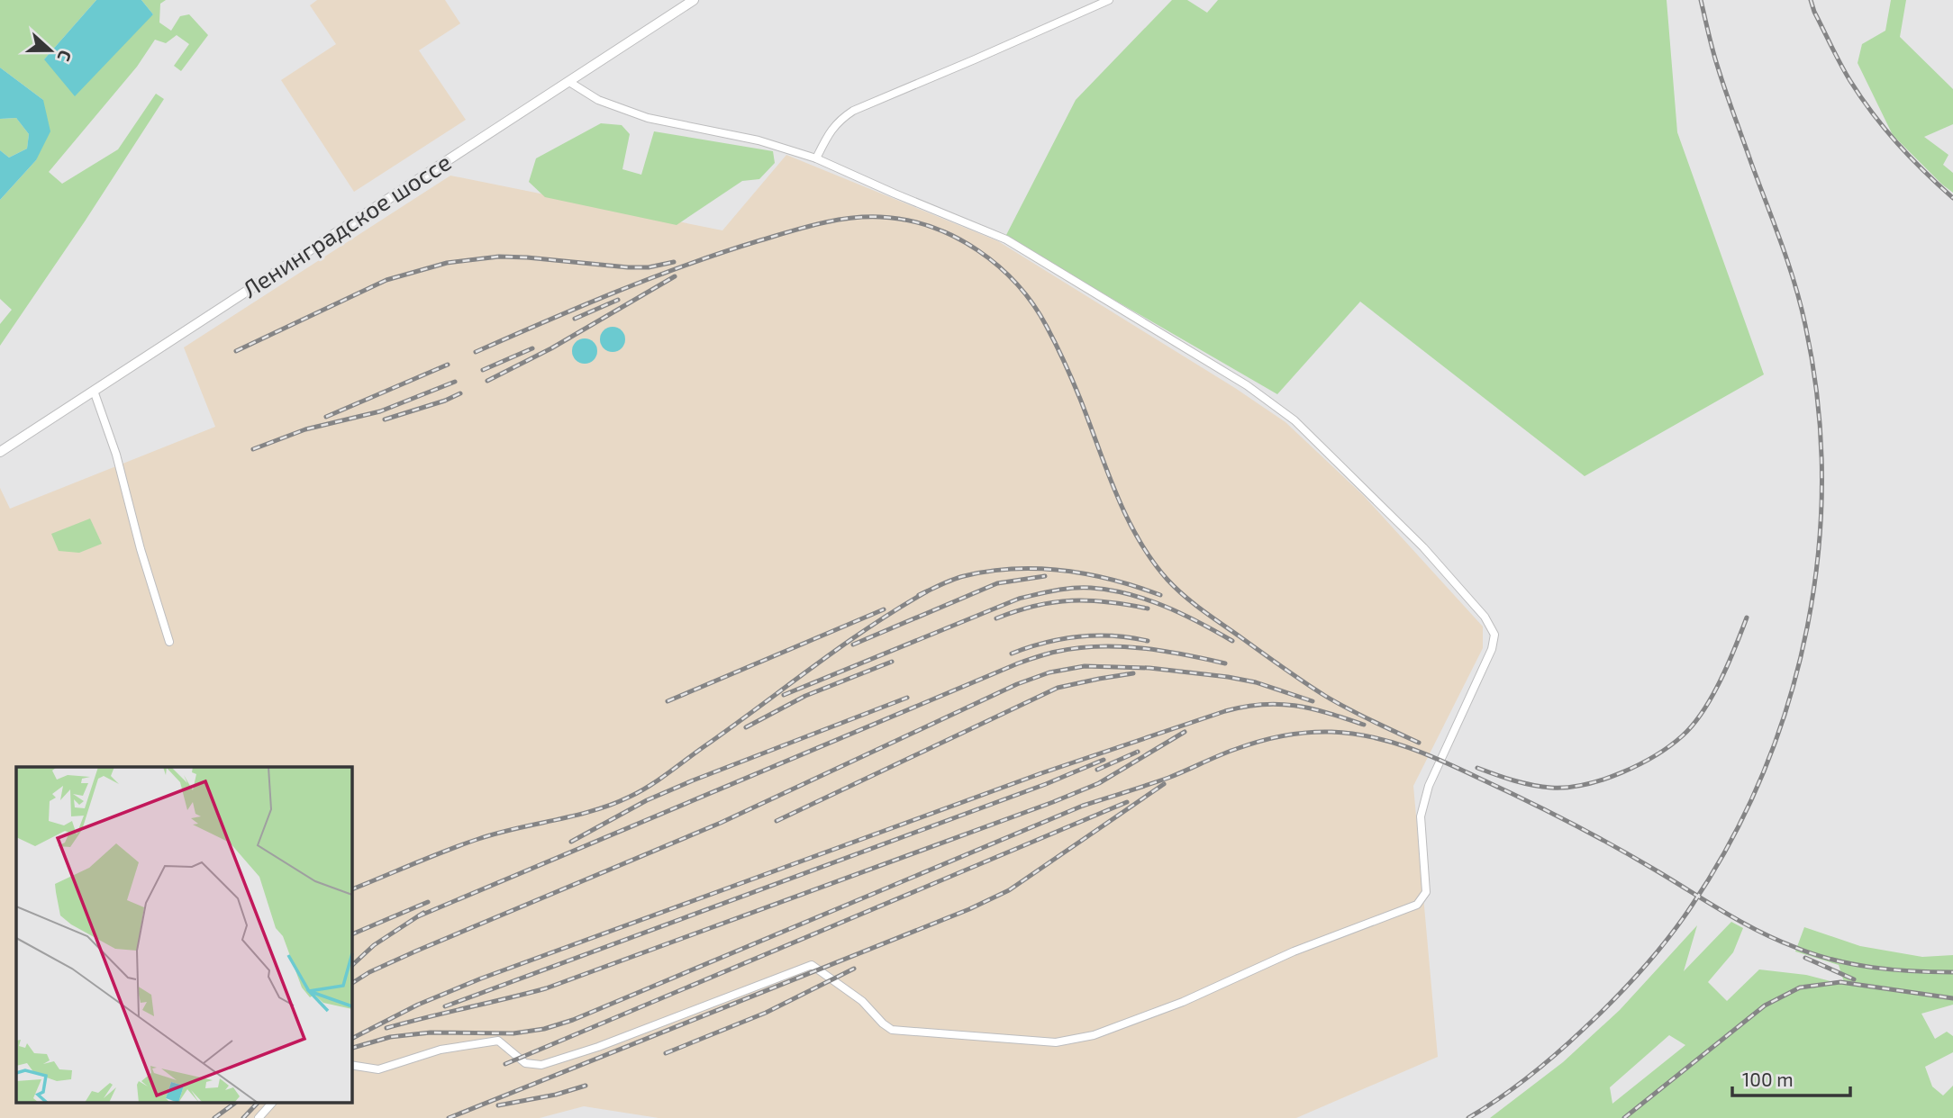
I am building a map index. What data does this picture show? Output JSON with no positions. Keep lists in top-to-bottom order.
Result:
{
  "streets": {
    "main road": ["Ленинградское шоссе"]
  },
  "scale_bar": "100 m",
  "north": "right"
}
